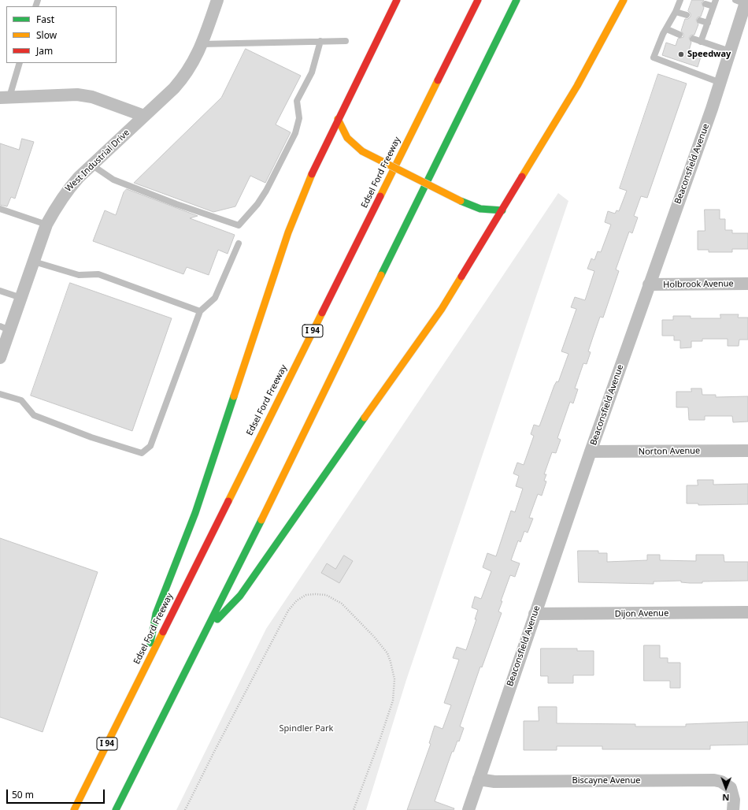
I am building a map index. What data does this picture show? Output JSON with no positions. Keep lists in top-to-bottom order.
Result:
{
  "streets": {
    "highway": ["Edsel Ford Freeway", "I 94"],
    "street": [
      "West Industrial Drive",
      "Beaconsfield Avenue",
      "Holbrook Avenue",
      "Norton Avenue",
      "Dijon Avenue",
      "Biscayne Avenue"
    ]
  },
  "crossings": [
    ["Beaconsfield Avenue", "Holbrook Avenue"],
    ["Beaconsfield Avenue", "Norton Avenue"],
    ["Beaconsfield Avenue", "Dijon Avenue"],
    ["Beaconsfield Avenue", "Biscayne Avenue"]
  ],
  "parks": ["Spindler Park"],
  "places": ["Speedway"],
  "legend": ["Fast", "Slow", "Jam"],
  "scale_bar": "50 m",
  "north": "bottom"
}
